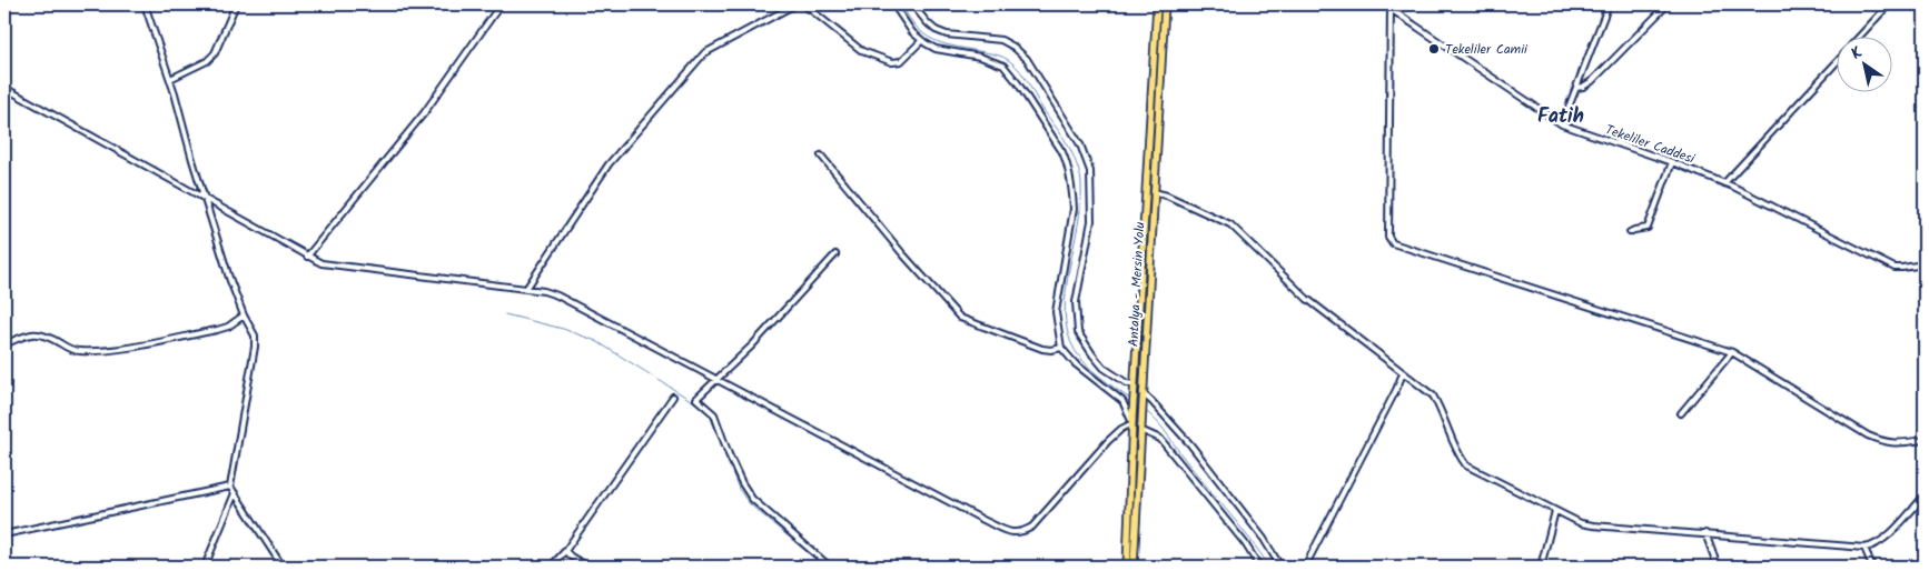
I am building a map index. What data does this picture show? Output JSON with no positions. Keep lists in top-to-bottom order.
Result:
{
  "streets": {
    "highway": ["Antalya - Mersin Yolu"],
    "street": ["Tekeliler Caddesi"]
  },
  "districts": ["Fatih"],
  "places": ["Tekeliler Camii"],
  "north": "top left"
}
